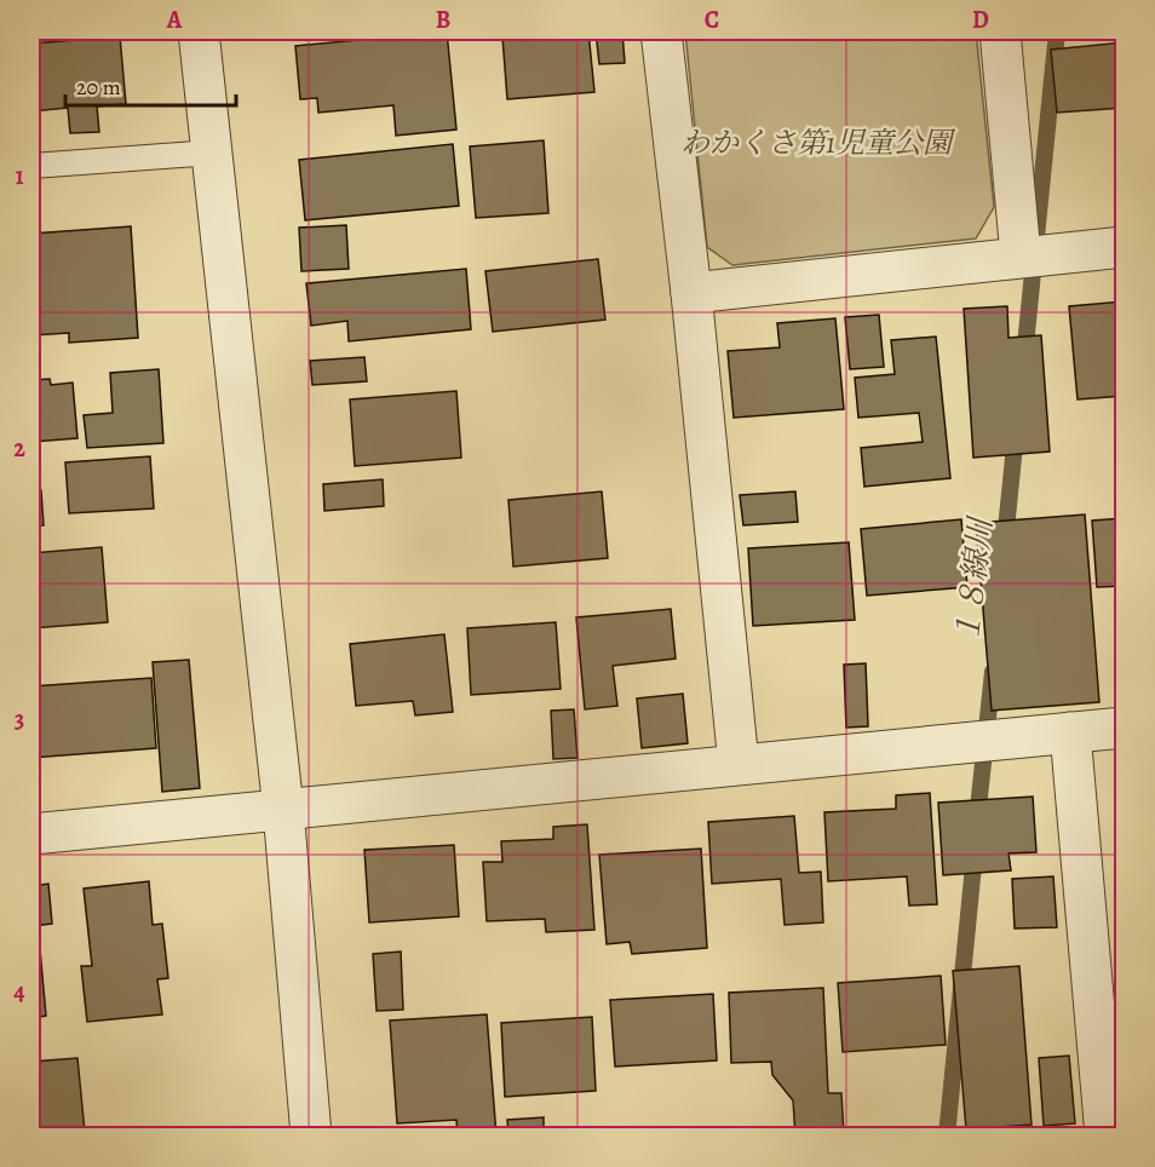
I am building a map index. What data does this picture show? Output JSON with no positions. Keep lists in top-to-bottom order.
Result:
{
  "water": ["１８線川"],
  "parks": ["わかくさ第1児童公園"],
  "scale_bar": "20 m",
  "grid": {
    "columns": [
      "A",
      "B",
      "C",
      "D"
    ],
    "rows": [
      "1",
      "2",
      "3",
      "4"
    ]
  }
}
